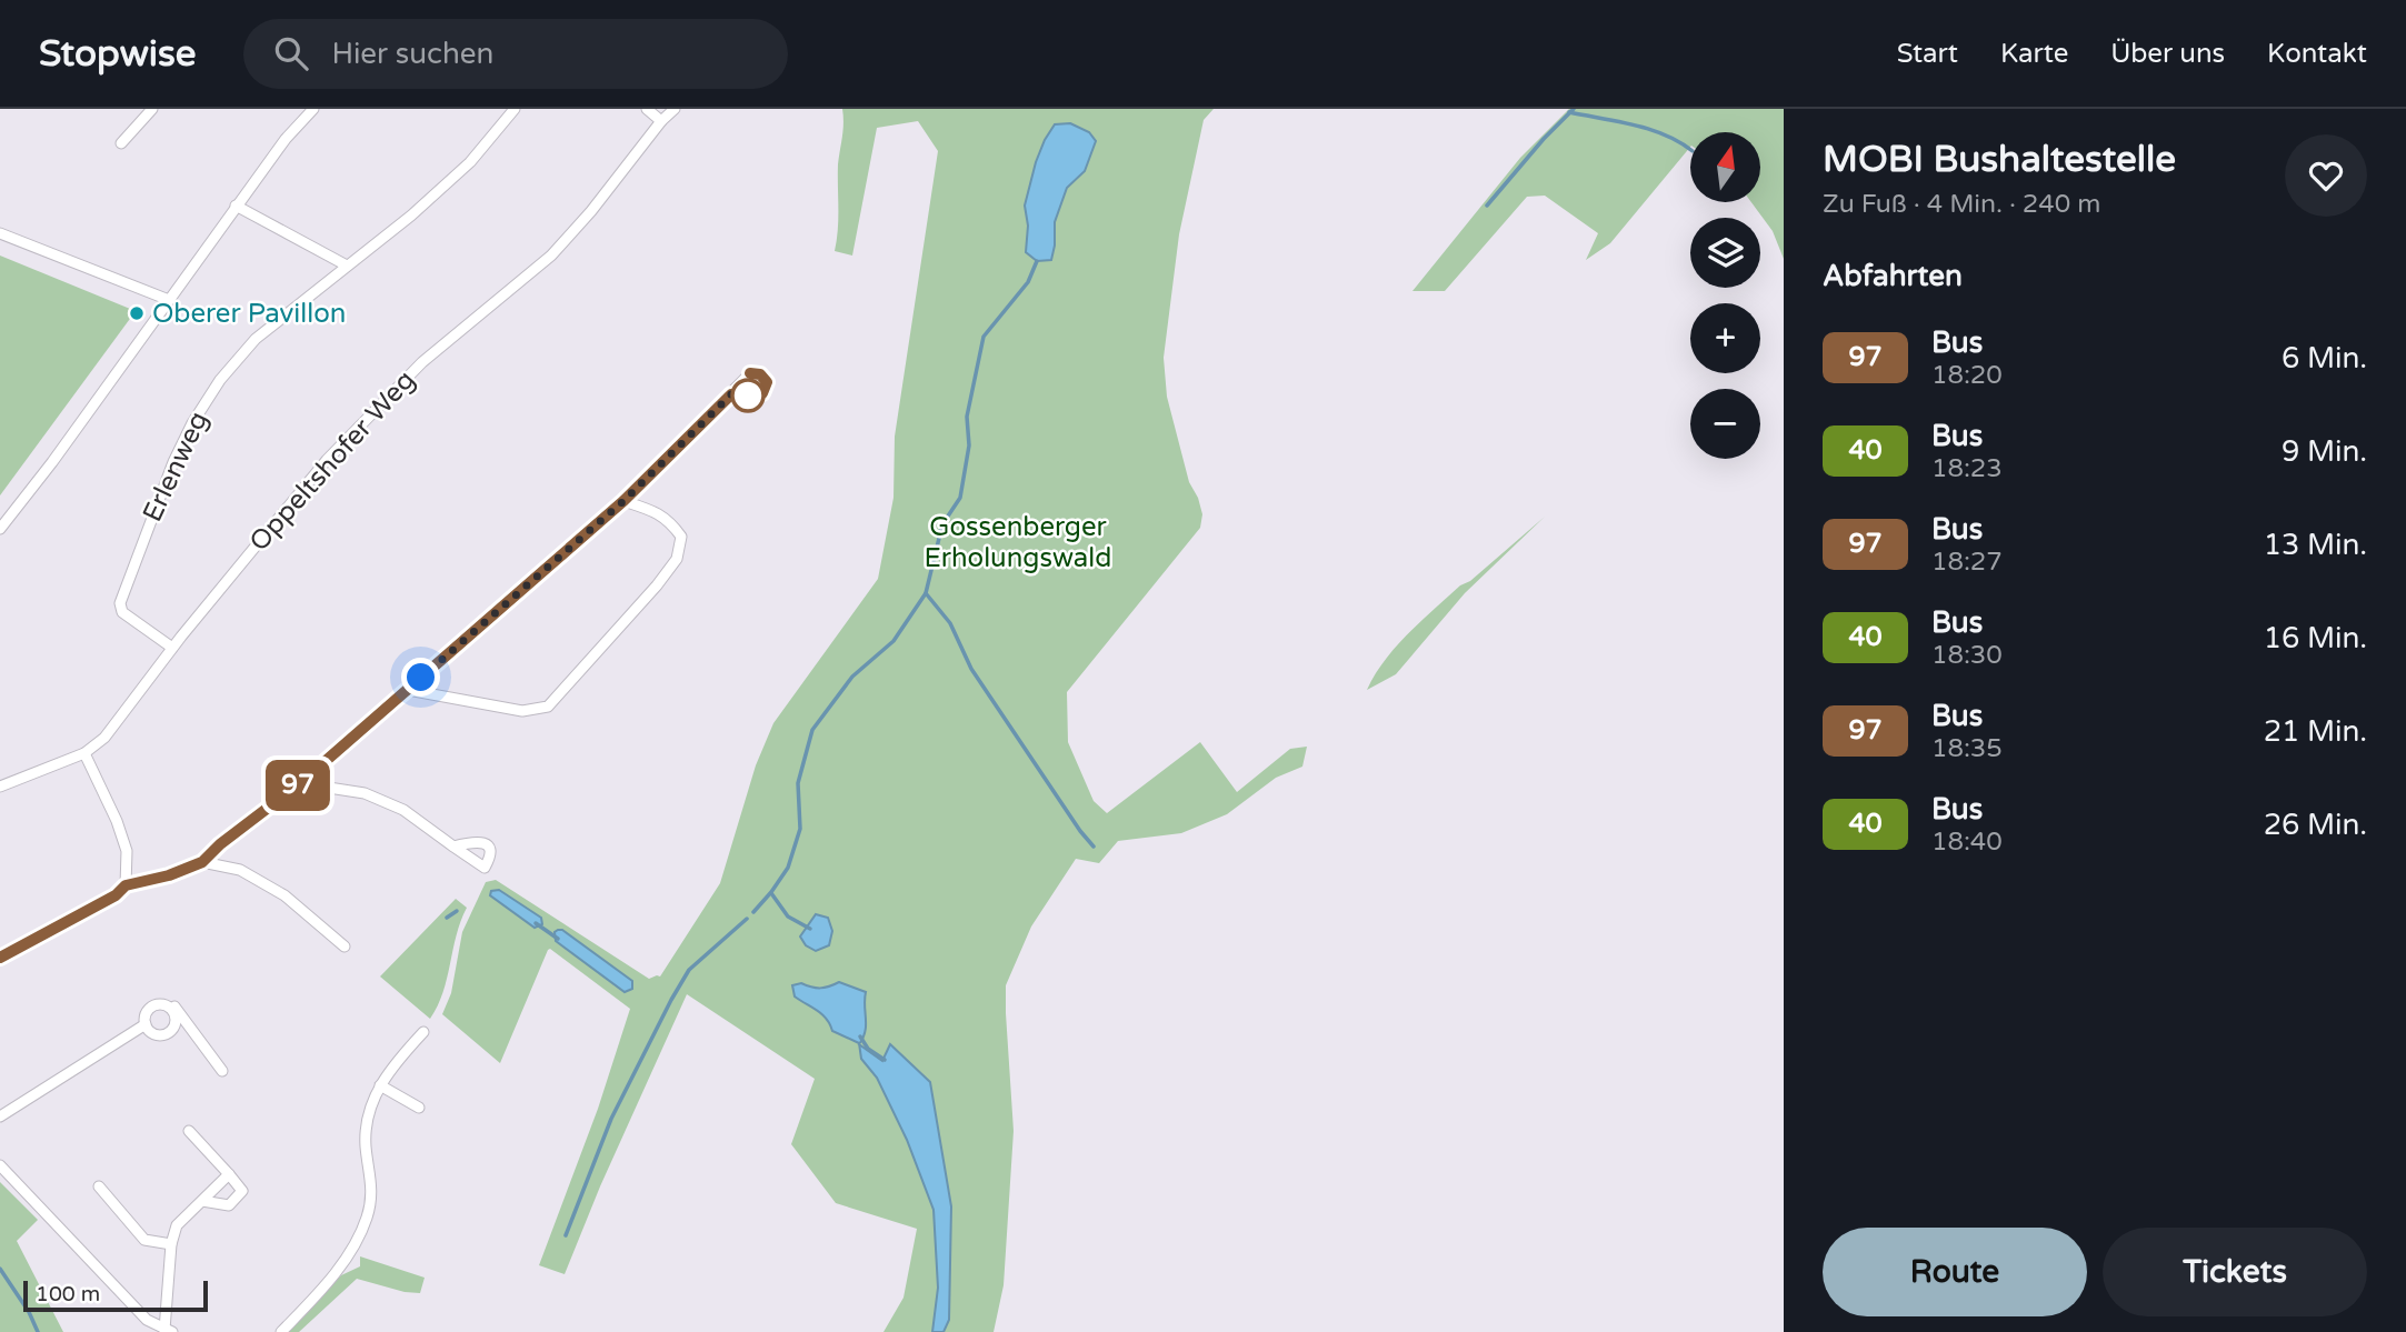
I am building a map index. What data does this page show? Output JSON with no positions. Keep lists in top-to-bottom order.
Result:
{
  "streets": {
    "street": ["Oppeltshofer Weg", "Erlenweg"]
  },
  "crossings": [
    ["Oppeltshofer Weg", "Erlenweg"]
  ],
  "parks": ["Gossenberger Erholungswald"],
  "places": ["Oberer Pavillon"],
  "lines": ["bus line 97"],
  "scale_bar": "100 m",
  "north": "top",
  "page": {
    "header": "Stopwise",
    "search": "Hier suchen",
    "nav": [
      "Start",
      "Karte",
      "Über uns",
      "Kontakt"
    ],
    "on_map": "97",
    "heading": [
      ["MOBI Bushaltestelle", "Zu Fuß · 4 Min. · 240 m"],
      "Abfahrten"
    ],
    "map_buttons": ["+", "−"],
    "list": [
      {
        "mark": "97",
        "name": "Bus",
        "note": "18:20",
        "value": "6 Min."
      },
      {
        "mark": "40",
        "name": "Bus",
        "note": "18:23",
        "value": "9 Min."
      },
      {
        "mark": "97",
        "name": "Bus",
        "note": "18:27",
        "value": "13 Min."
      },
      {
        "mark": "40",
        "name": "Bus",
        "note": "18:30",
        "value": "16 Min."
      },
      {
        "mark": "97",
        "name": "Bus",
        "note": "18:35",
        "value": "21 Min."
      },
      {
        "mark": "40",
        "name": "Bus",
        "note": "18:40",
        "value": "26 Min."
      }
    ],
    "buttons": ["Route", "Tickets"],
    "scale": "100 m"
  }
}
